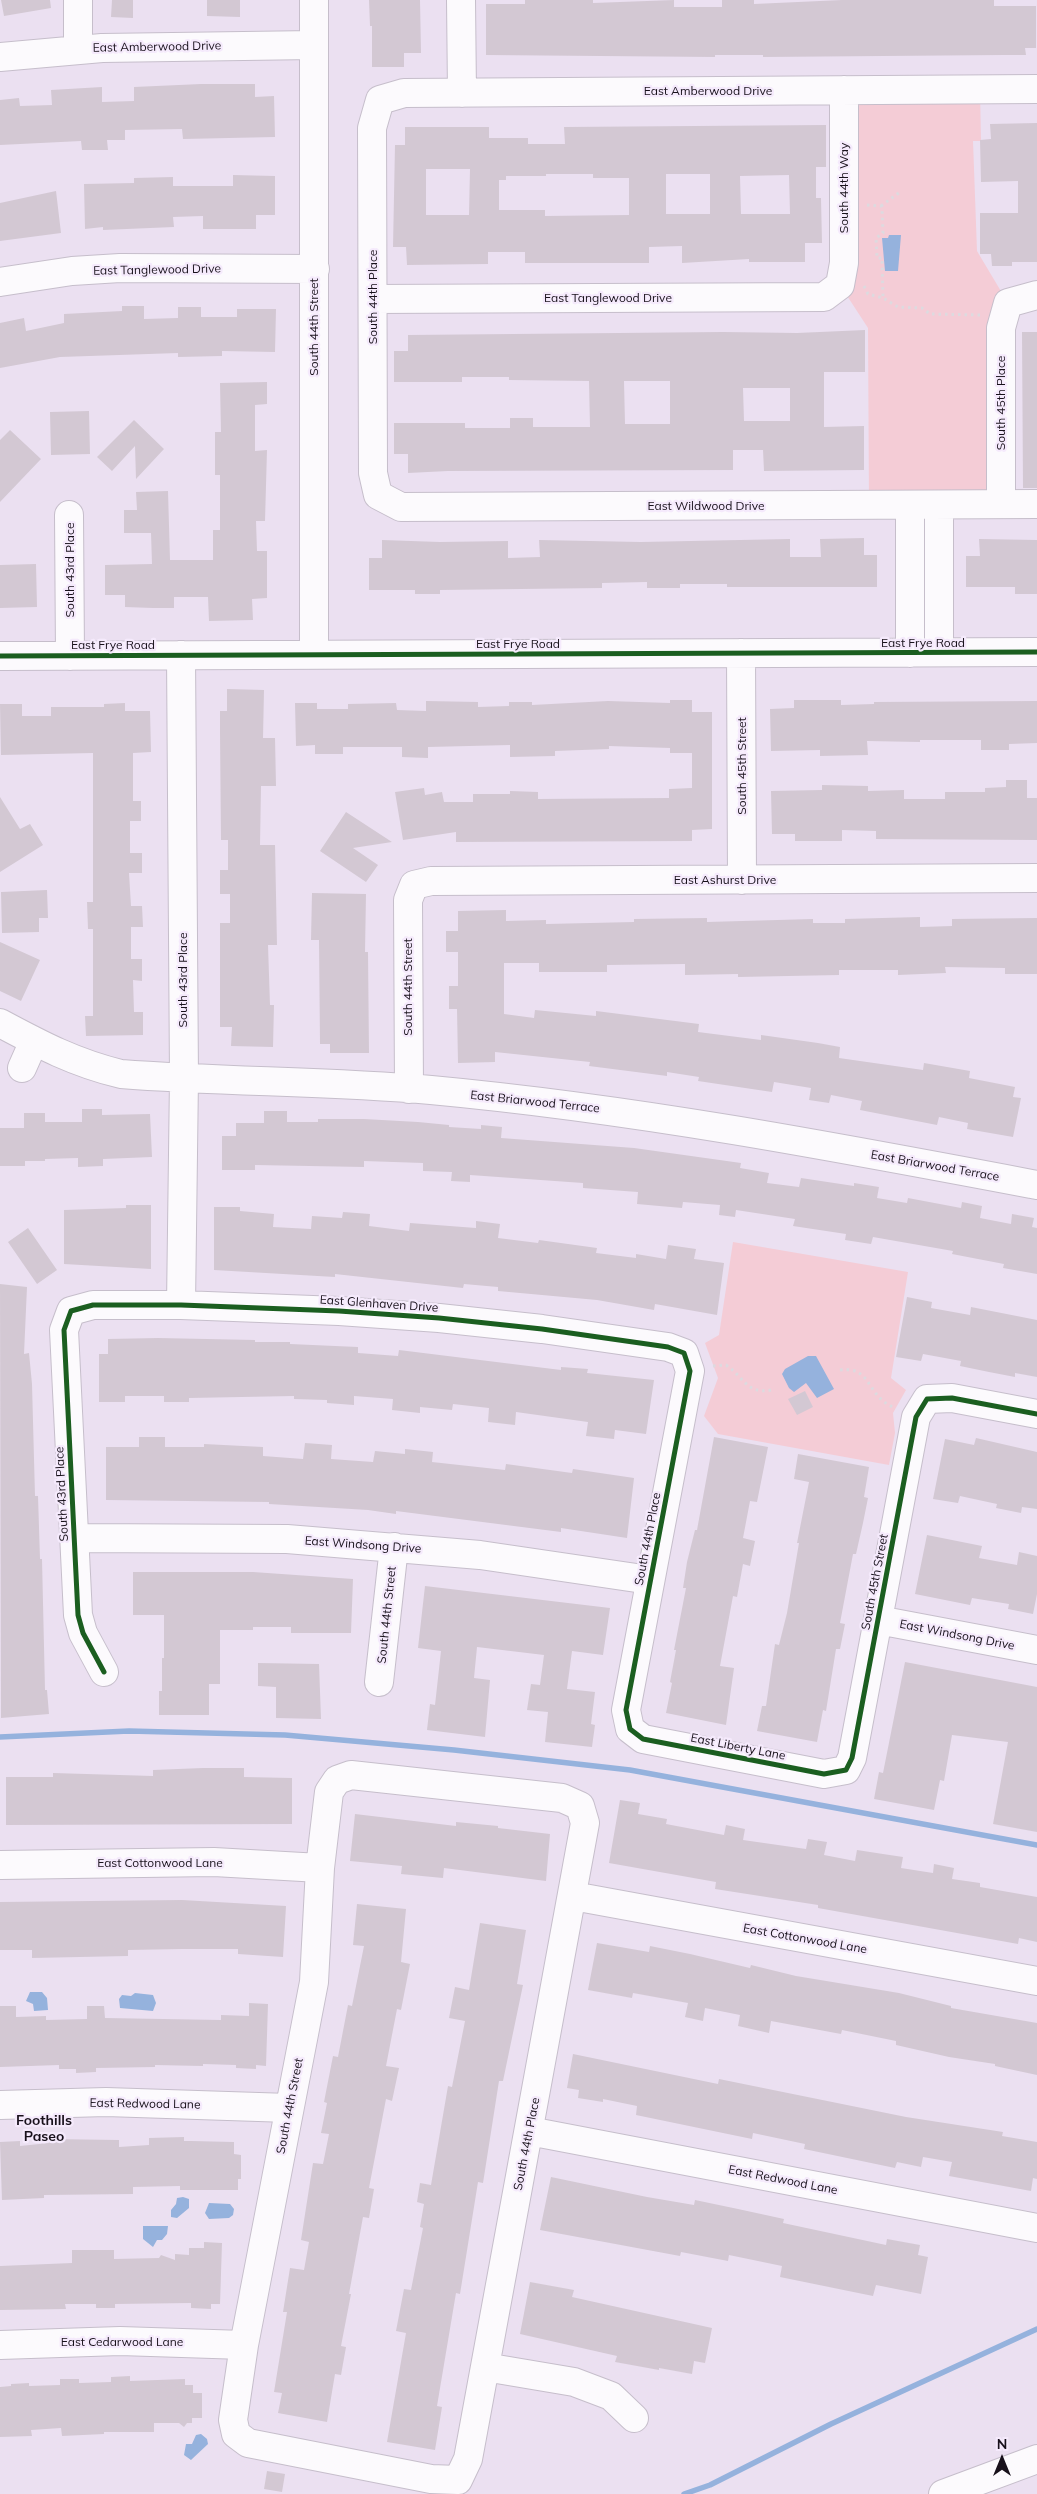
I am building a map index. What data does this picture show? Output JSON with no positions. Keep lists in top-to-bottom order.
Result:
{
  "streets": {
    "main road": [
      "East Amberwood Drive",
      "South 44th Way",
      "East Tanglewood Drive",
      "South 44th Place",
      "South 44th Street",
      "South 45th Place",
      "East Wildwood Drive",
      "South 43rd Place",
      "East Frye Road",
      "South 45th Street",
      "East Ashurst Drive",
      "East Briarwood Terrace",
      "East Glenhaven Drive",
      "East Windsong Drive",
      "East Liberty Lane",
      "East Cottonwood Lane",
      "East Redwood Lane",
      "East Cedarwood Lane"
    ]
  },
  "crossings": [
    ["East Amberwood Drive", "South 44th Way"],
    ["East Amberwood Drive", "South 44th Place"],
    ["East Amberwood Drive", "South 44th Street"],
    ["South 44th Way", "East Tanglewood Drive"],
    ["East Tanglewood Drive", "South 44th Place"],
    ["East Tanglewood Drive", "South 44th Street"],
    ["South 44th Place", "South 44th Street"],
    ["South 44th Place", "East Wildwood Drive"],
    ["South 44th Place", "East Glenhaven Drive"],
    ["South 44th Place", "East Windsong Drive"],
    ["South 44th Place", "East Liberty Lane"],
    ["South 44th Place", "East Cottonwood Lane"],
    ["South 44th Place", "East Redwood Lane"],
    ["South 44th Street", "East Frye Road"],
    ["South 44th Street", "East Ashurst Drive"],
    ["South 44th Street", "East Briarwood Terrace"],
    ["South 44th Street", "East Windsong Drive"],
    ["South 44th Street", "East Cottonwood Lane"],
    ["South 44th Street", "East Redwood Lane"],
    ["South 44th Street", "East Cedarwood Lane"],
    ["South 45th Place", "East Wildwood Drive"],
    ["South 43rd Place", "East Frye Road"],
    ["South 43rd Place", "East Briarwood Terrace"],
    ["South 43rd Place", "East Glenhaven Drive"],
    ["South 43rd Place", "East Windsong Drive"],
    ["East Frye Road", "South 45th Street"],
    ["South 45th Street", "East Ashurst Drive"],
    ["South 45th Street", "East Windsong Drive"],
    ["South 45th Street", "East Liberty Lane"]
  ],
  "districts": ["Foothills Paseo"],
  "north": "top"
}
